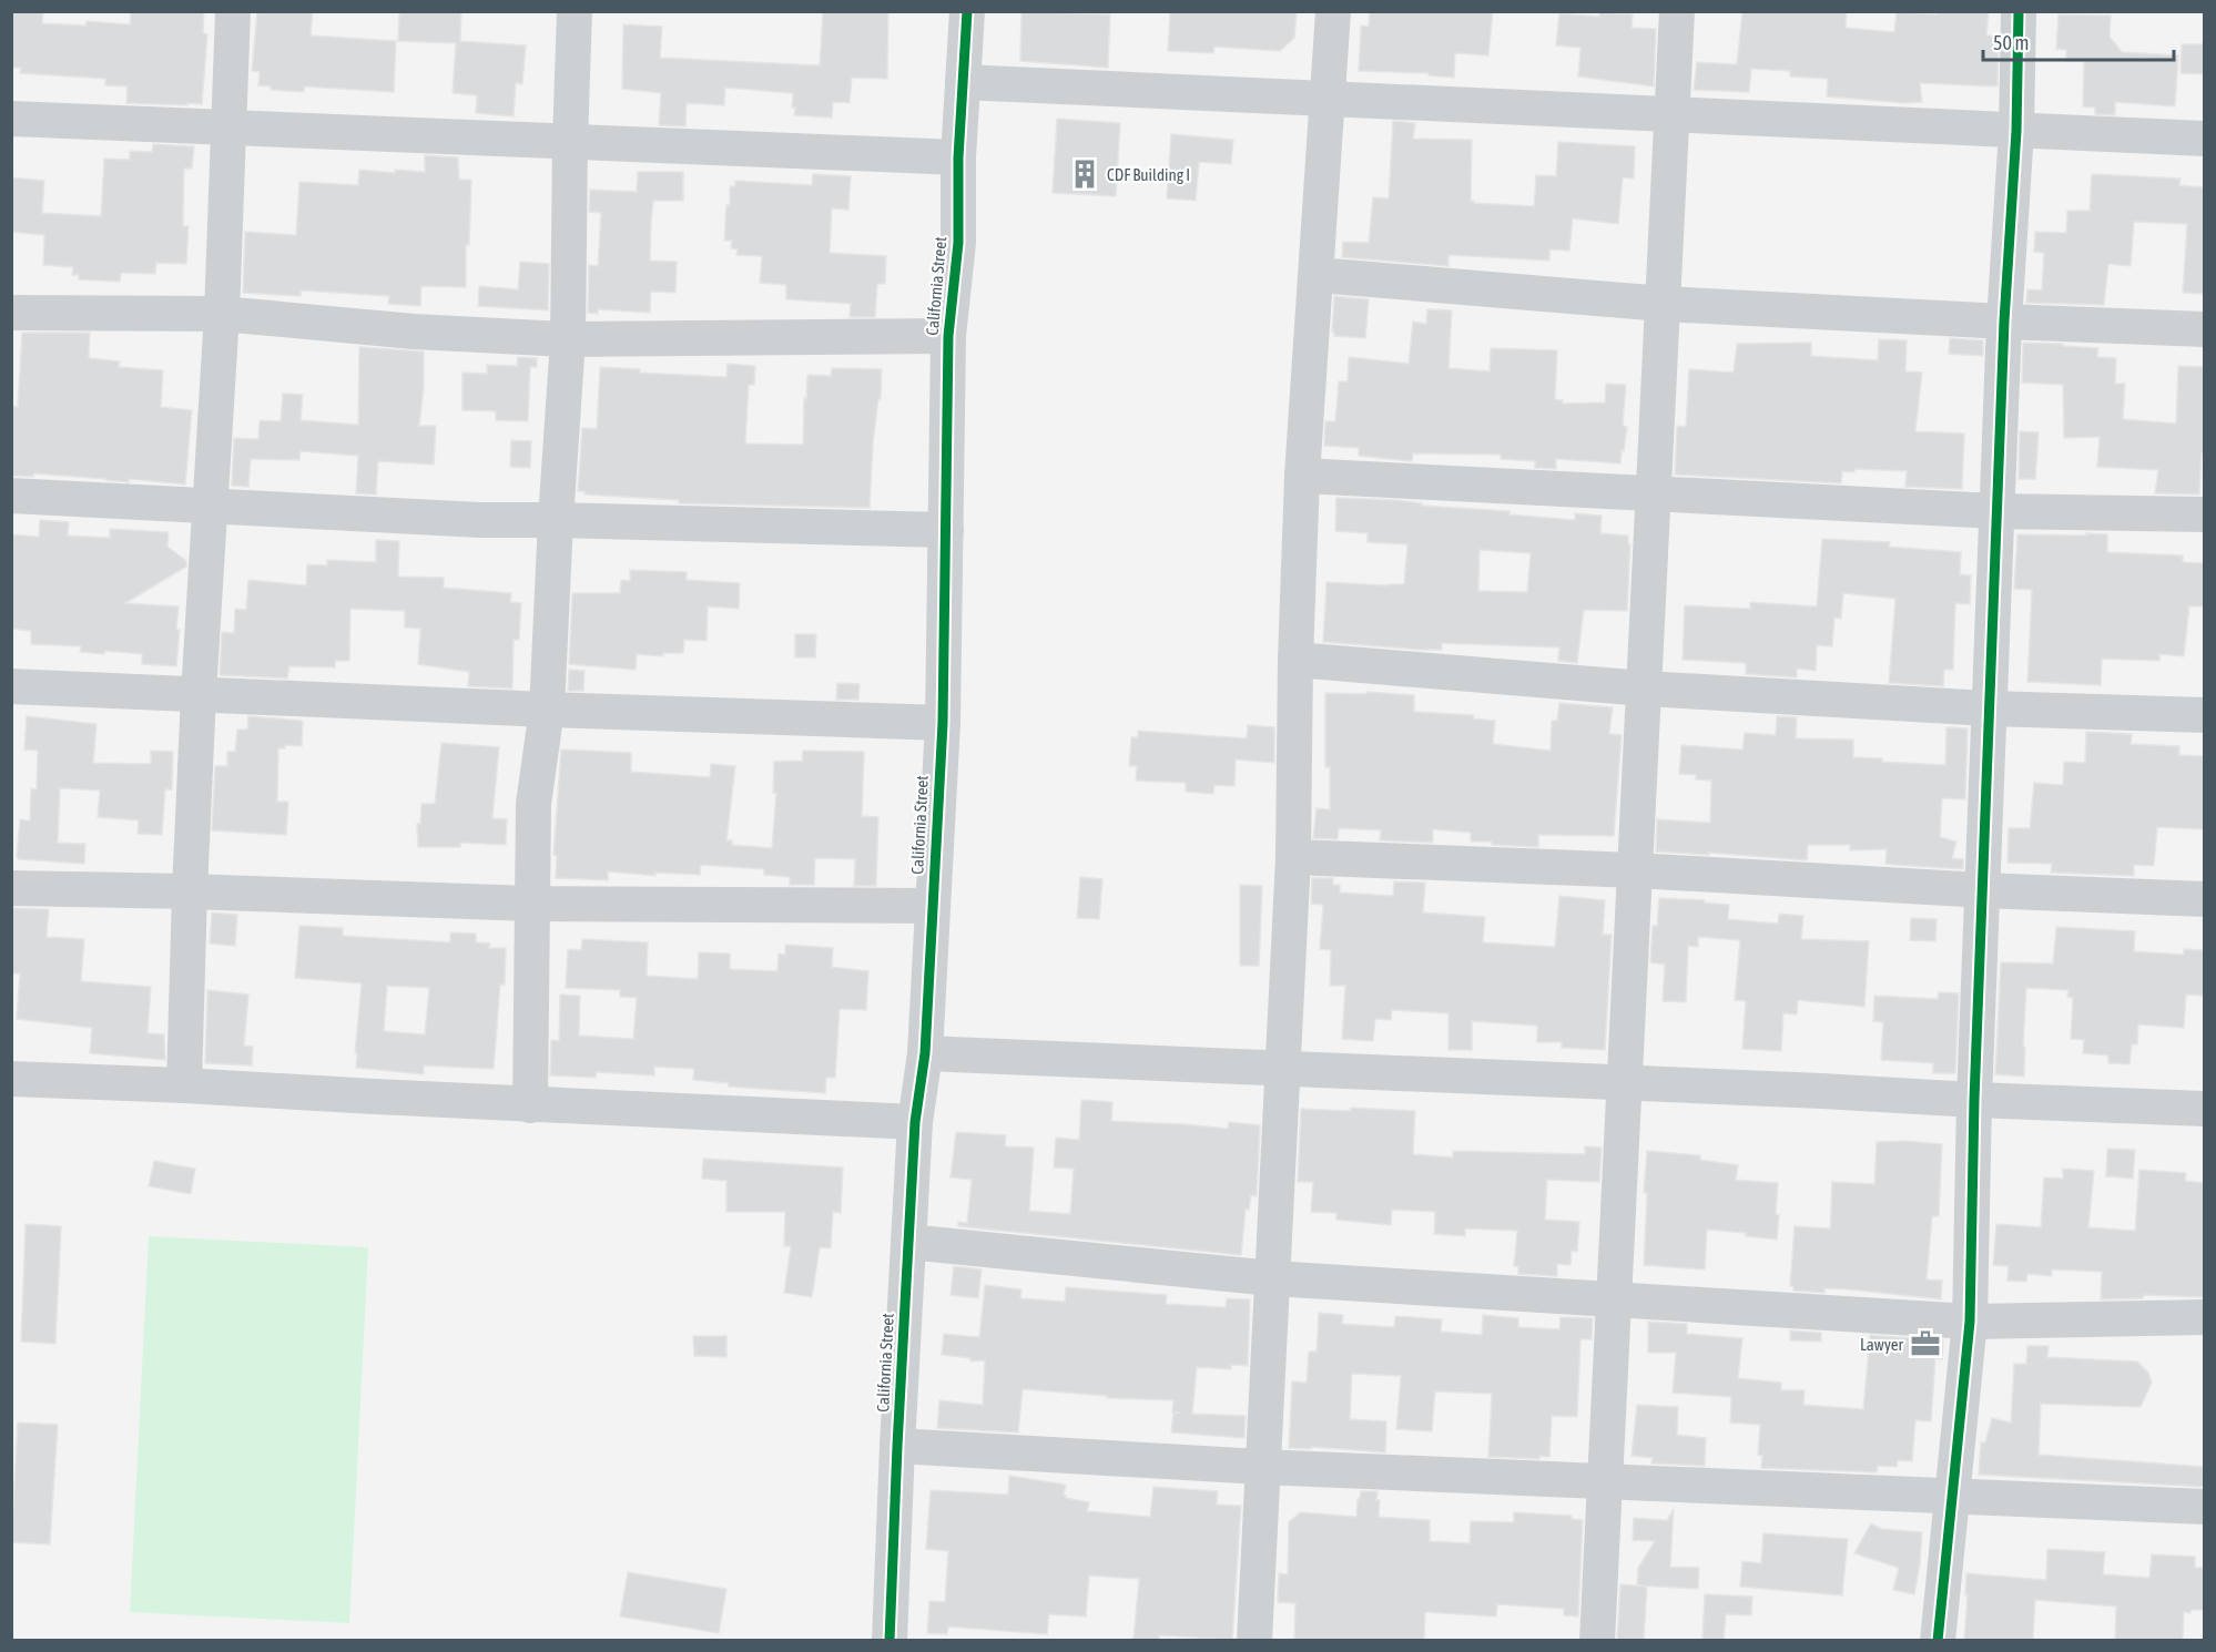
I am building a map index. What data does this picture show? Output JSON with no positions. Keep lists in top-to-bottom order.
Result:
{
  "streets": {
    "street": ["California Street"]
  },
  "places": {
    "building": ["CDF Building I"],
    "office": ["Lawyer"]
  },
  "scale_bar": "50 m"
}
